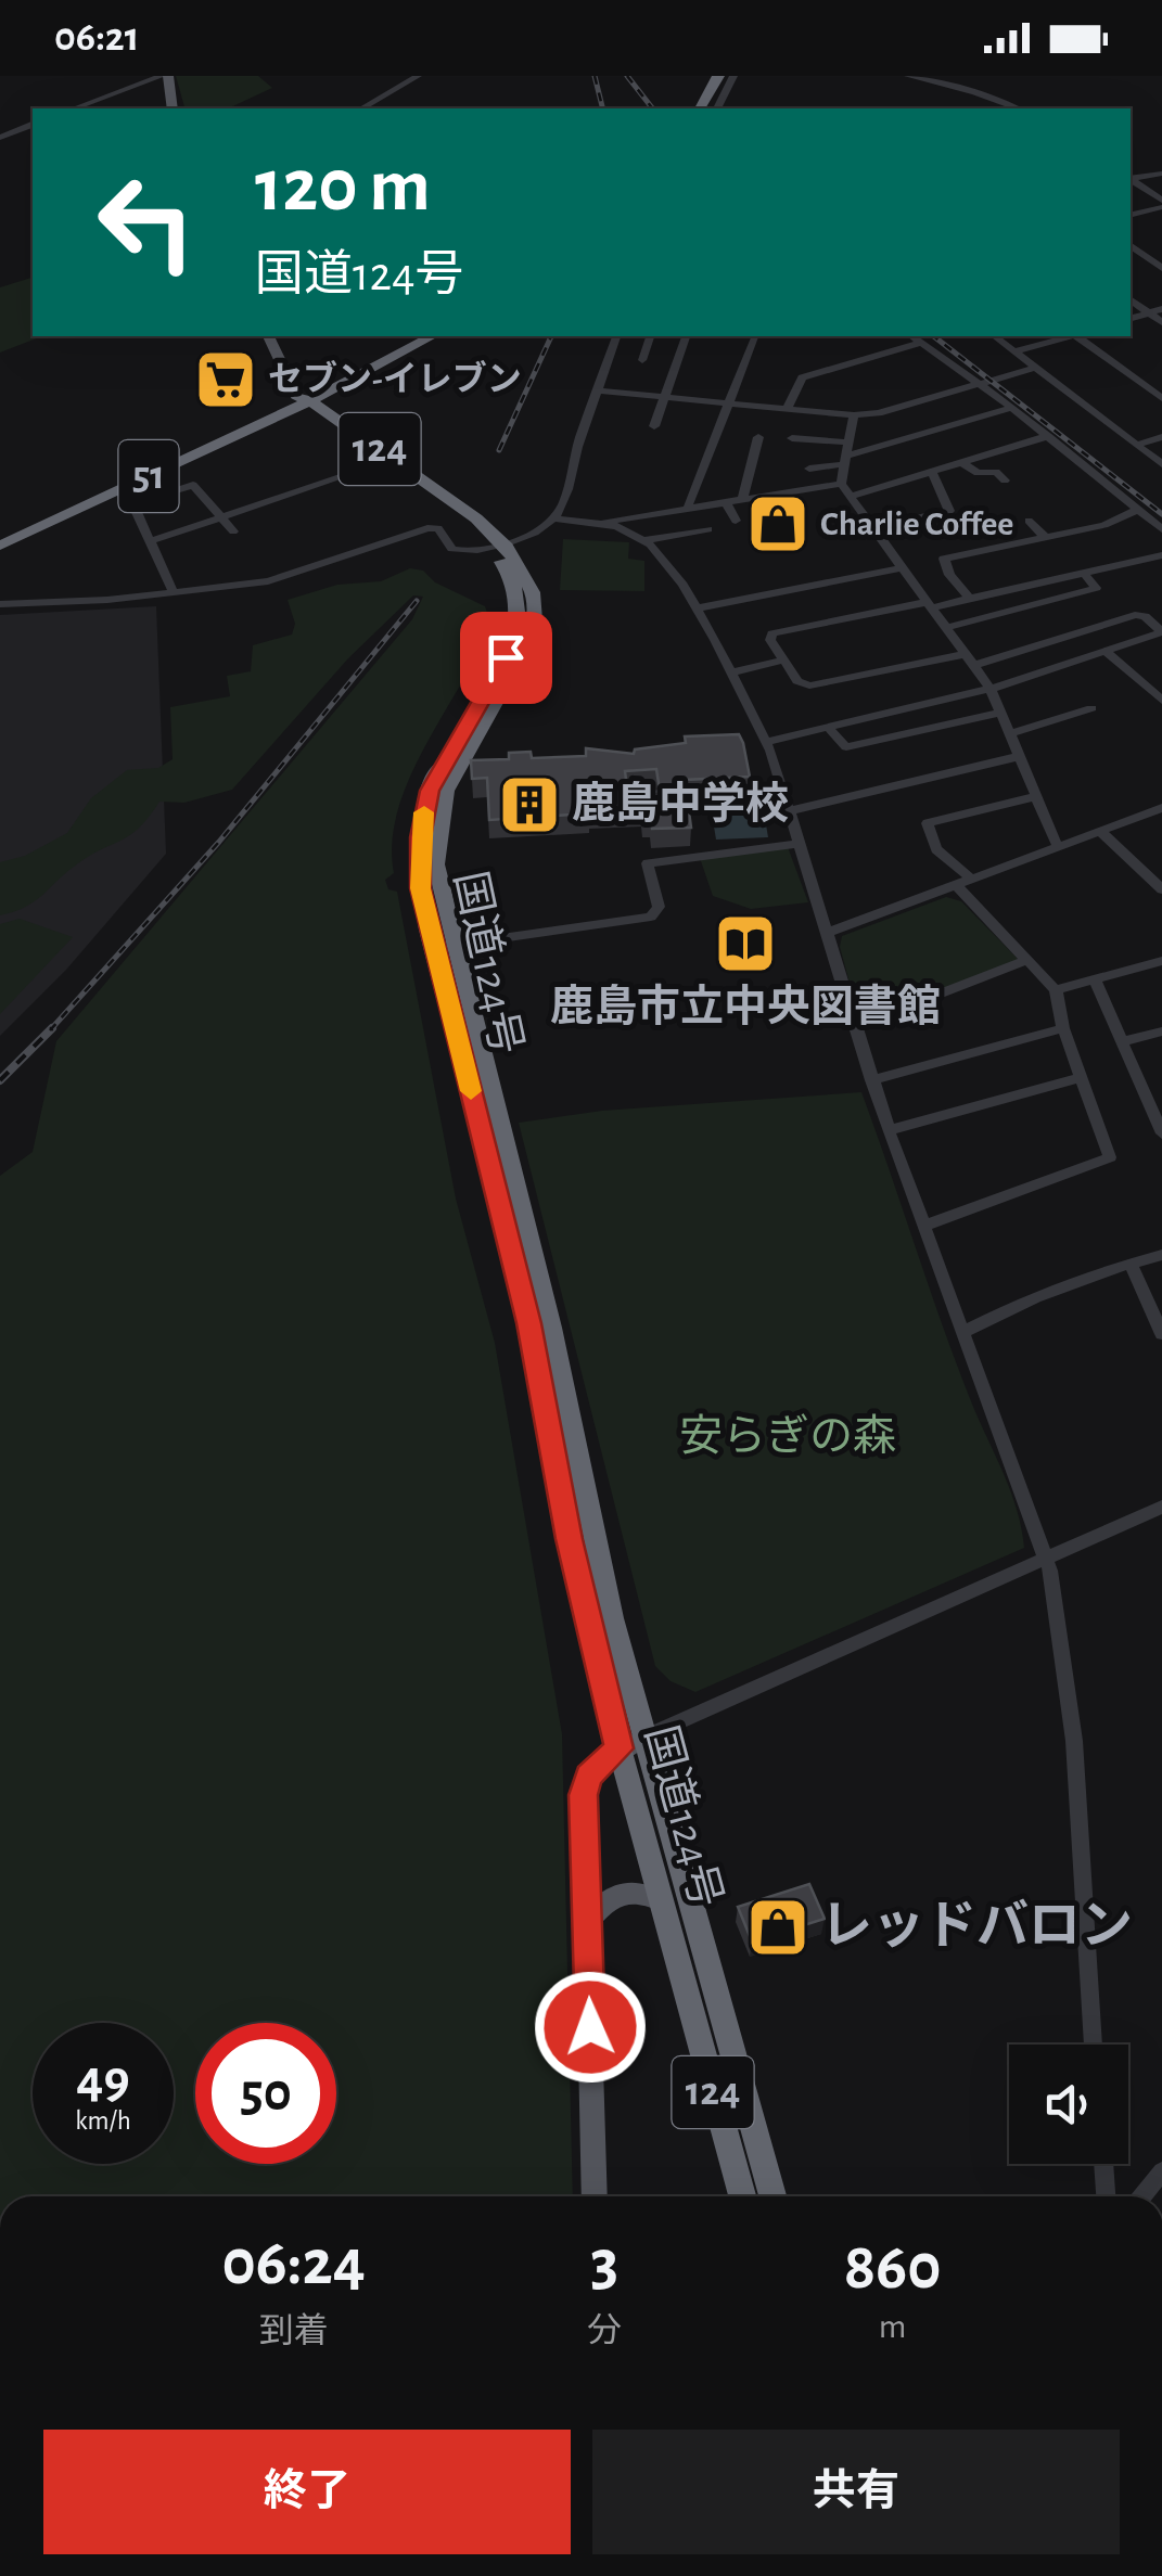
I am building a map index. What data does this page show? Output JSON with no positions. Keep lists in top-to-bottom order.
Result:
{
  "streets": {
    "highway": ["124", "51", "国道124号"]
  },
  "crossings": [
    ["51", "国道124号"]
  ],
  "parks": ["安らぎの森"],
  "places": {
    "supermarket": ["セブン-イレブン"],
    "shop": ["Charlie Coffee", "レッドバロン"],
    "building": ["鹿島中学校"],
    "library": ["鹿島市立中央図書館"]
  },
  "page": {
    "status": "06:21",
    "turn": ["120 m", "国道124号"],
    "speed": "49 km/h",
    "limit": "50",
    "eta": [
      "06:24",
      "到着",
      "3",
      "分",
      "860",
      "m"
    ],
    "buttons": ["終了", "共有"]
  }
}
